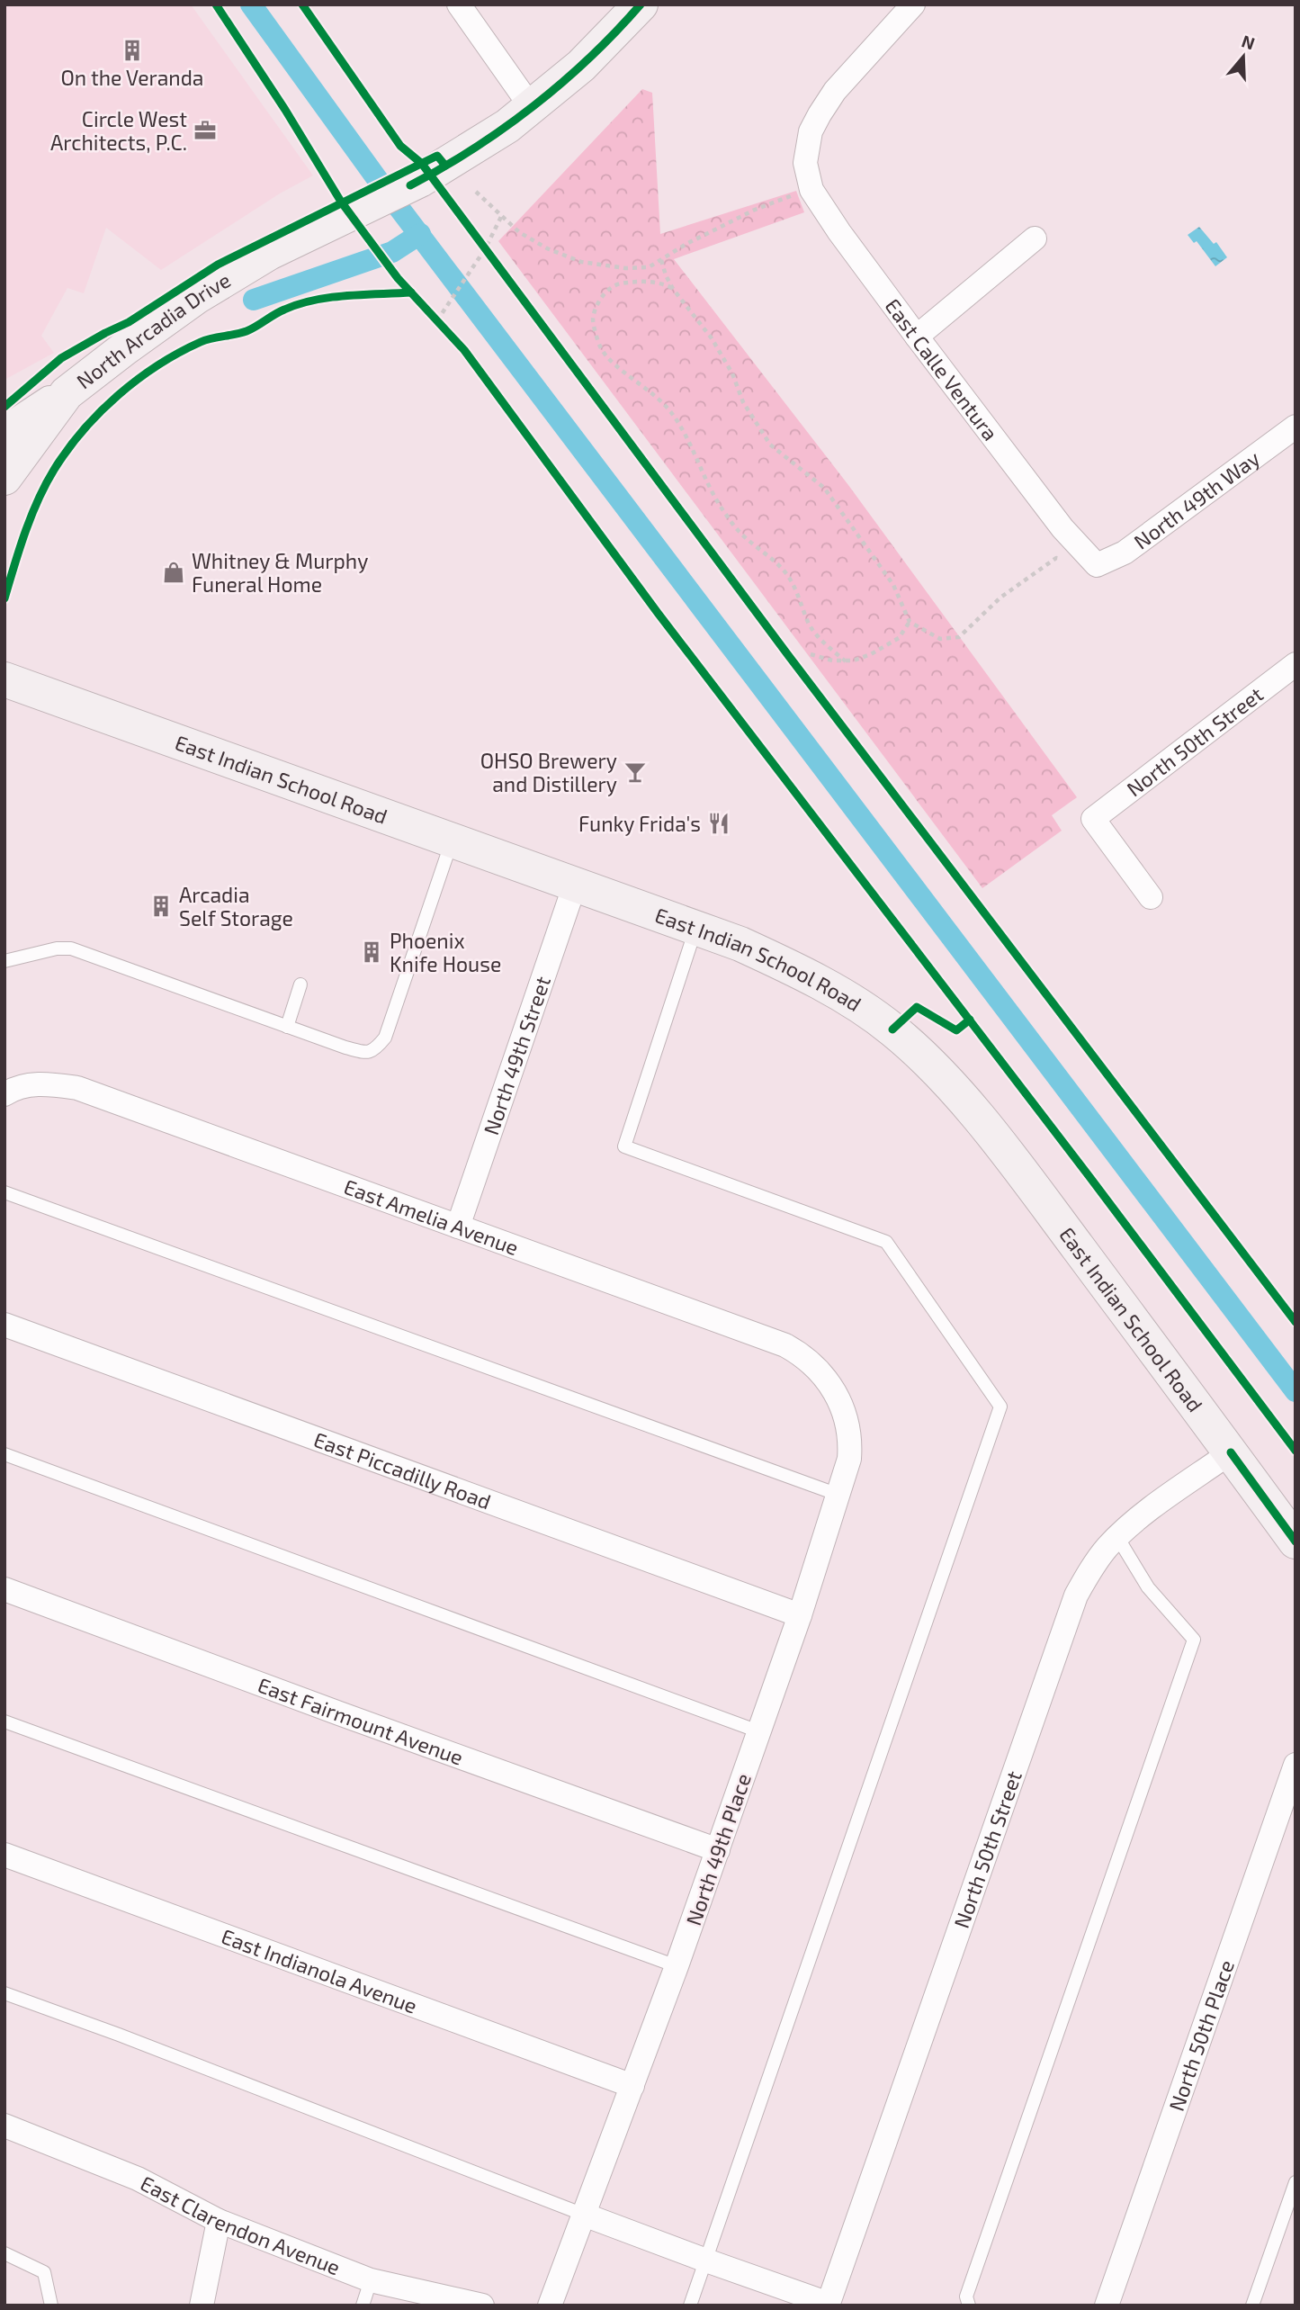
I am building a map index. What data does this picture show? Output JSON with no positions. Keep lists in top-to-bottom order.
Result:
{
  "streets": {
    "main road": ["North Arcadia Drive", "East Indian School Road"],
    "street": [
      "East Calle Ventura",
      "North 49th Way",
      "North 50th Street",
      "North 49th Street",
      "East Amelia Avenue",
      "East Piccadilly Road",
      "East Fairmount Avenue",
      "North 49th Place",
      "East Indianola Avenue",
      "North 50th Place",
      "East Clarendon Avenue"
    ]
  },
  "crossings": [
    ["East Calle Ventura", "North 49th Way"],
    ["North 50th Street", "East Indian School Road"],
    ["East Indian School Road", "North 49th Street"],
    ["North 49th Street", "East Amelia Avenue"],
    ["East Amelia Avenue", "North 49th Place"],
    ["East Piccadilly Road", "North 49th Place"],
    ["East Fairmount Avenue", "North 49th Place"],
    ["North 49th Place", "East Indianola Avenue"]
  ],
  "places": {
    "building": ["On the Veranda", "Arcadia Self Storage", "Phoenix Knife House"],
    "office": ["Circle West Architects, P.C."],
    "shop": ["Whitney & Murphy Funeral Home"],
    "bar": ["OHSO Brewery and Distillery"],
    "restaurant": ["Funky Frida's"]
  },
  "north": "top"
}
